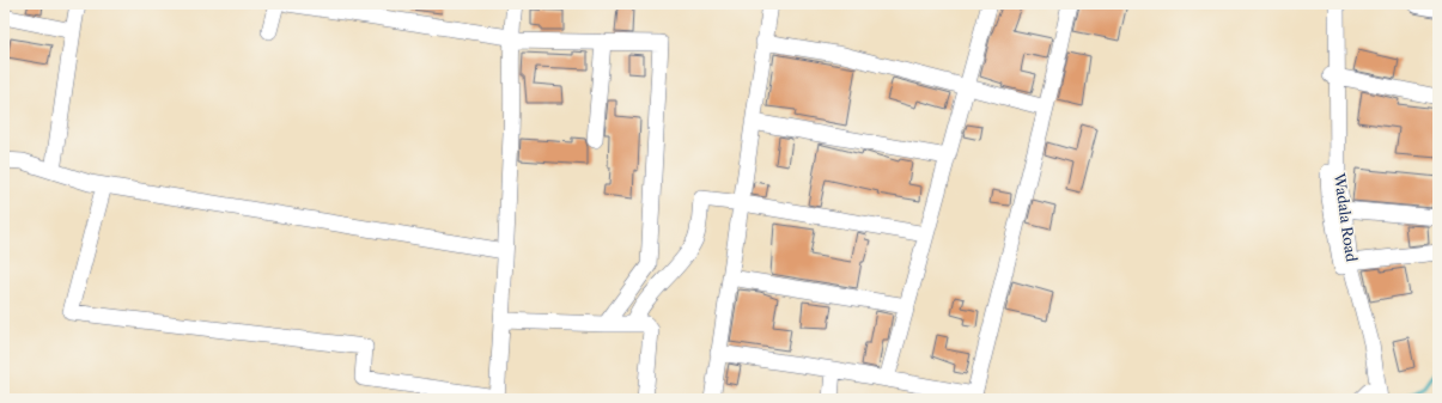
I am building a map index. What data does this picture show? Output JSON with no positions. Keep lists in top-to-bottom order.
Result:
{
  "streets": {
    "street": ["Wadala Road"]
  }
}
